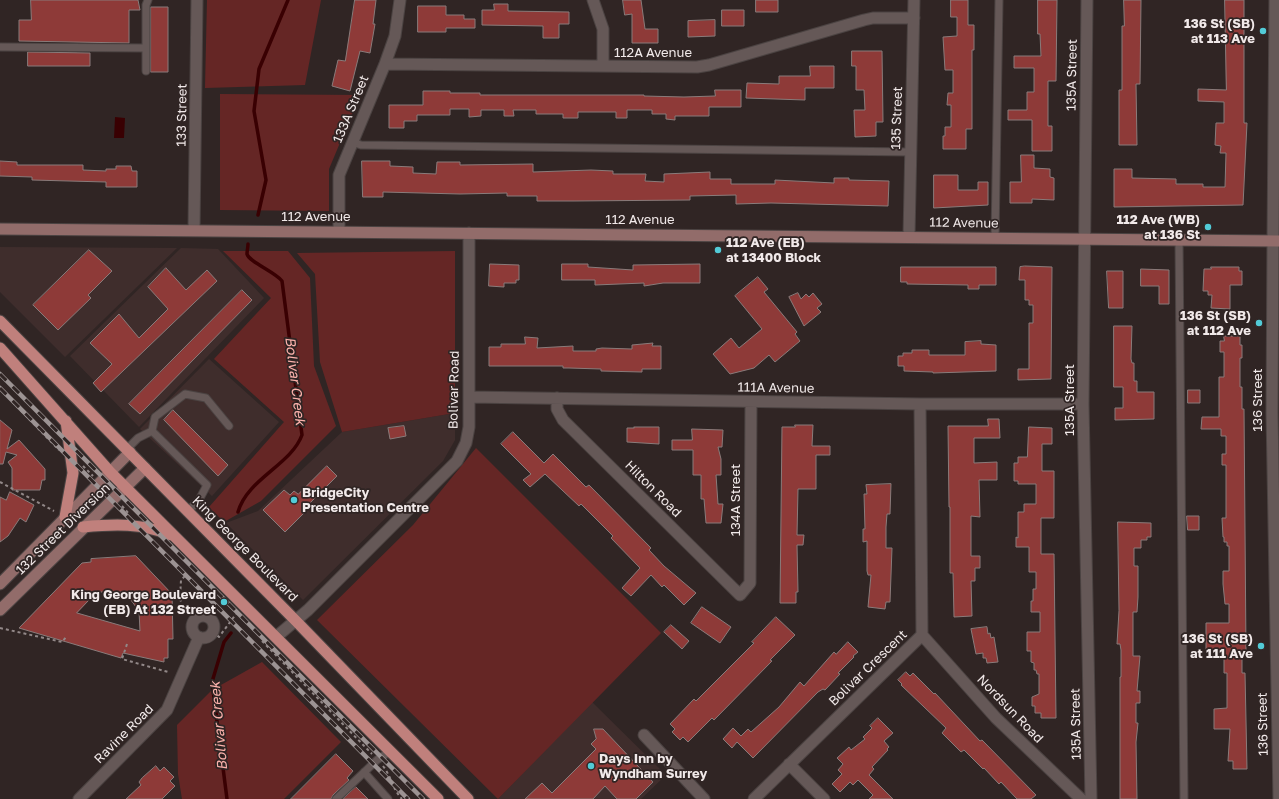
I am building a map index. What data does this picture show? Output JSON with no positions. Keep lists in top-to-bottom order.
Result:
{
  "streets": {
    "main road": ["112 Avenue", "132 Street Diversion", "King George Boulevard"],
    "street": [
      "112A Avenue",
      "135A Street",
      "133A Street",
      "133 Street",
      "135 Street",
      "111A Avenue",
      "Bolivar Road",
      "136 Street",
      "Hilton Road",
      "134A Street",
      "Bolivar Crescent",
      "Nordsun Road",
      "Ravine Road"
    ]
  },
  "crossings": [
    ["112A Avenue", "133A Street"],
    ["112A Avenue", "135 Street"],
    ["135A Street", "112 Avenue"],
    ["135A Street", "111A Avenue"],
    ["133A Street", "112 Avenue"],
    ["133 Street", "112 Avenue"],
    ["135 Street", "112 Avenue"],
    ["112 Avenue", "Bolivar Road"],
    ["112 Avenue", "136 Street"],
    ["111A Avenue", "Bolivar Road"],
    ["111A Avenue", "Hilton Road"],
    ["111A Avenue", "134A Street"],
    ["111A Avenue", "Bolivar Crescent"],
    ["Bolivar Road", "King George Boulevard"],
    ["Hilton Road", "134A Street"],
    ["132 Street Diversion", "King George Boulevard"],
    ["Bolivar Crescent", "Nordsun Road"]
  ],
  "water": ["Bolivar Creek"],
  "places": [
    "136 St (SB) at 113 Ave",
    "112 Ave (WB) at 136 St",
    "112 Ave (EB) at 13400 Block",
    "136 St (SB) at 112 Ave",
    "BridgeCity Presentation Centre",
    "King George Boulevard (EB) At 132 Street",
    "136 St (SB) at 111 Ave",
    "Days Inn by Wyndham Surrey"
  ]
}
